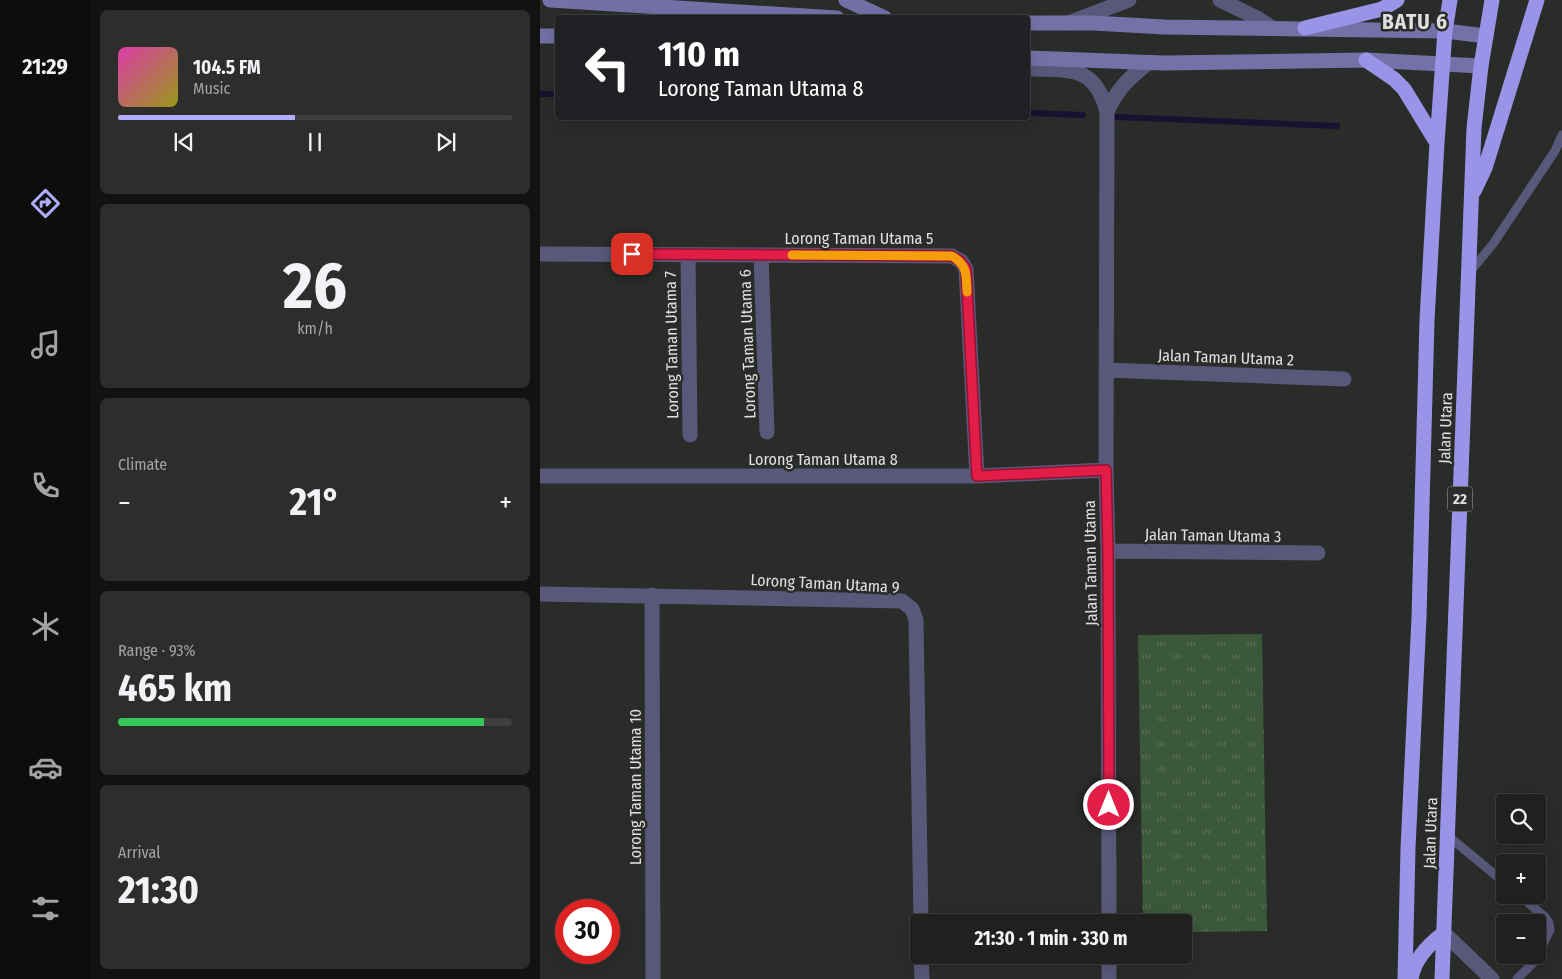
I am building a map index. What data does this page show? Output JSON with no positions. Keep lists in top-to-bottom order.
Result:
{
  "streets": {
    "highway": ["Jalan Utara", "22"],
    "street": [
      "Lorong Taman Utama 5",
      "Lorong Taman Utama 6",
      "Lorong Taman Utama 7",
      "Jalan Taman Utama 2",
      "Lorong Taman Utama 8",
      "Jalan Taman Utama 3",
      "Jalan Taman Utama",
      "Lorong Taman Utama 9",
      "Lorong Taman Utama 10"
    ]
  },
  "crossings": [
    ["Lorong Taman Utama 5", "Lorong Taman Utama 6"],
    ["Lorong Taman Utama 5", "Lorong Taman Utama 7"],
    ["Lorong Taman Utama 5", "Lorong Taman Utama 8"],
    ["Jalan Taman Utama 2", "Jalan Taman Utama"],
    ["Lorong Taman Utama 8", "Jalan Taman Utama"],
    ["Jalan Taman Utama 3", "Jalan Taman Utama"],
    ["Lorong Taman Utama 9", "Lorong Taman Utama 10"]
  ],
  "districts": ["BATU 6"],
  "page": {
    "tabs": "21:29",
    "turn": ["110 m", "Lorong Taman Utama 8"],
    "song": ["104.5 FM", "Music"],
    "tile": [
      ["26", "km/h"],
      "Climate",
      ["Range · 93%", "465 km"],
      ["Arrival", "21:30"]
    ],
    "heat": ["−", "21°", "+"],
    "map_buttons": ["+", "−"],
    "limit": "30",
    "trip": "21:30 · 1 min · 330 m"
  }
}
